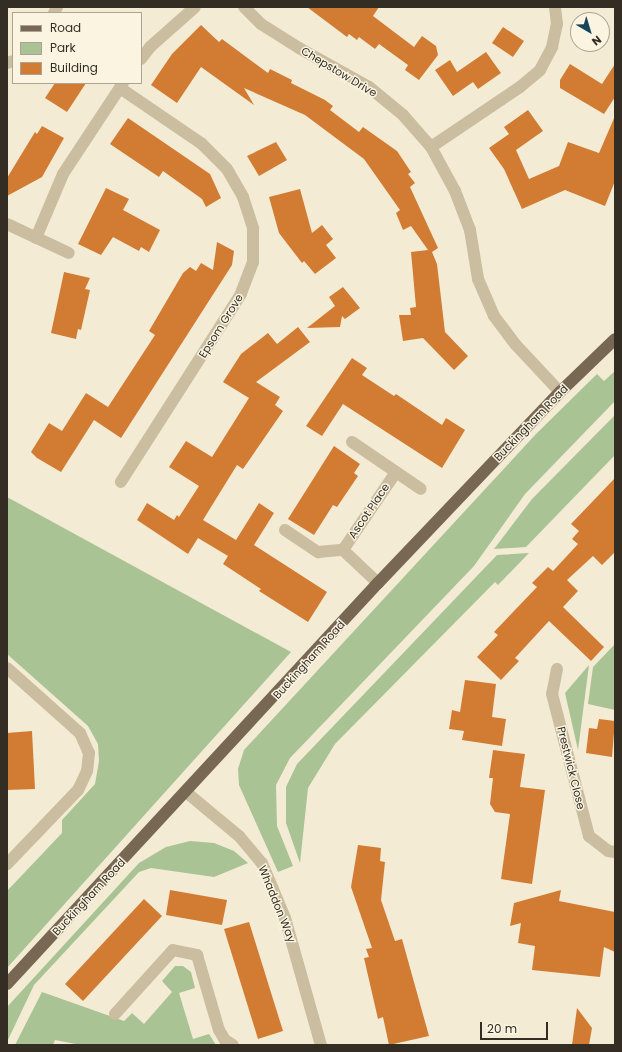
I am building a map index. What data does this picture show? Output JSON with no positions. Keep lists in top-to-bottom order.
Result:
{
  "streets": {
    "main road": ["Buckingham Road"],
    "street": [
      "Chepstow Drive",
      "Epsom Grove",
      "Ascot Place",
      "Prestwick Close",
      "Whaddon Way"
    ]
  },
  "crossings": [
    ["Chepstow Drive", "Buckingham Road"],
    ["Buckingham Road", "Ascot Place"],
    ["Buckingham Road", "Whaddon Way"]
  ],
  "legend": ["Road", "Park", "Building"],
  "scale_bar": "20 m",
  "north": "bottom right"
}
